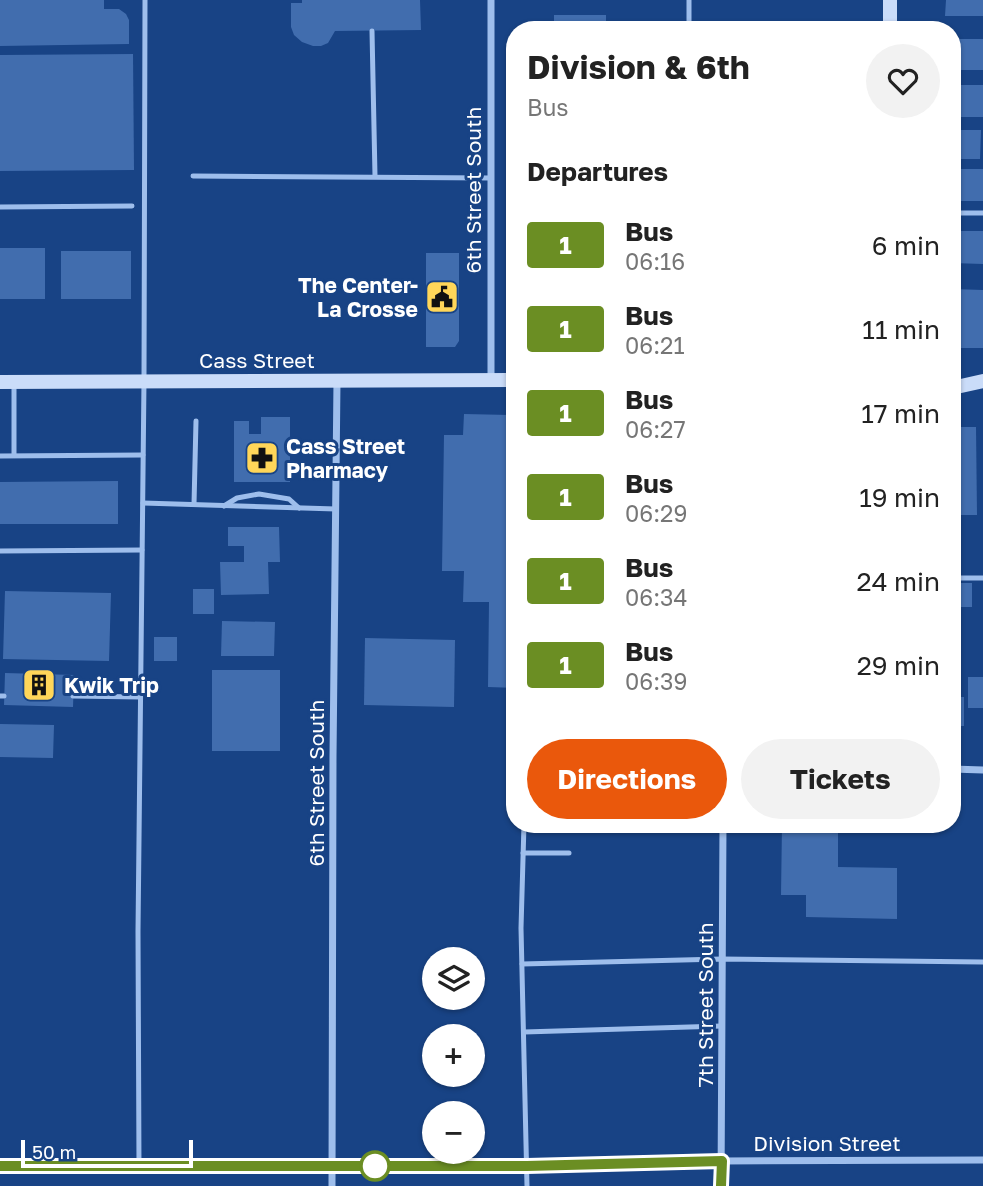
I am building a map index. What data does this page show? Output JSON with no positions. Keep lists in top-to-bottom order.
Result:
{
  "streets": {
    "main road": ["Cass Street"],
    "street": ["6th Street South", "7th Street South", "Division Street"]
  },
  "crossings": [
    ["6th Street South", "Cass Street"],
    ["6th Street South", "Division Street"],
    ["7th Street South", "Division Street"]
  ],
  "places": {
    "public building": ["The Center- La Crosse"],
    "pharmacy": ["Cass Street Pharmacy"],
    "building": ["Kwik Trip"]
  },
  "lines": ["bus line 1"],
  "scale_bar": "50 m",
  "page": {
    "heading": [
      ["Division & 6th", "Bus"],
      "Departures"
    ],
    "list": [
      {
        "mark": "1",
        "name": "Bus",
        "note": "06:16",
        "value": "6 min"
      },
      {
        "mark": "1",
        "name": "Bus",
        "note": "06:21",
        "value": "11 min"
      },
      {
        "mark": "1",
        "name": "Bus",
        "note": "06:27",
        "value": "17 min"
      },
      {
        "mark": "1",
        "name": "Bus",
        "note": "06:29",
        "value": "19 min"
      },
      {
        "mark": "1",
        "name": "Bus",
        "note": "06:34",
        "value": "24 min"
      },
      {
        "mark": "1",
        "name": "Bus",
        "note": "06:39",
        "value": "29 min"
      }
    ],
    "buttons": ["Directions", "Tickets"],
    "map_buttons": ["+", "−"],
    "scale": "50 m"
  }
}
